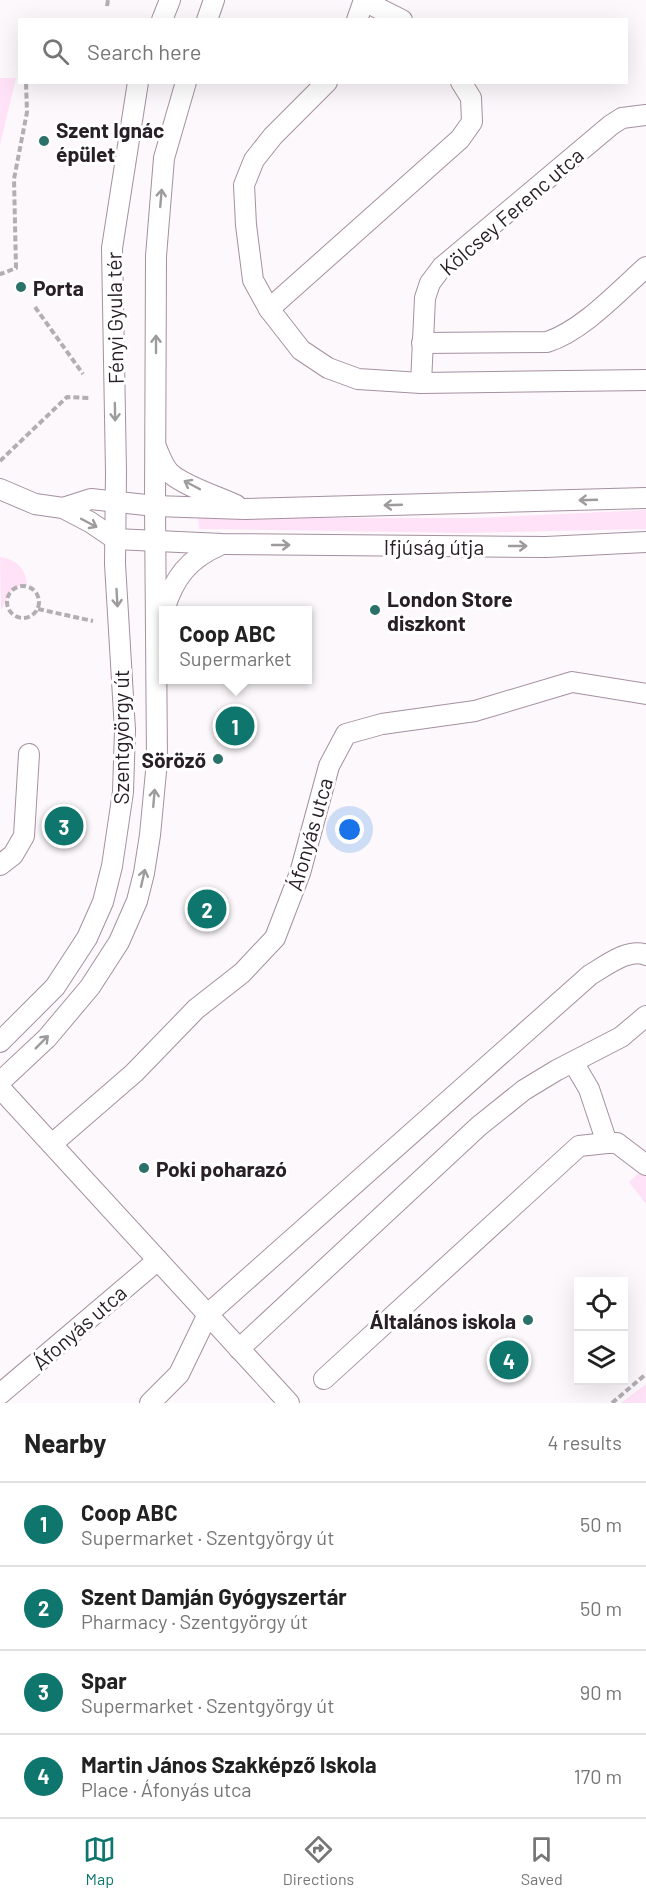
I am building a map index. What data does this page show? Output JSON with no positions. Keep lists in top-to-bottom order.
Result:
{
  "streets": {
    "street": [
      "Kölcsey Ferenc utca",
      "Fényi Gyula tér",
      "Ifjúság útja",
      "Szentgyörgy út",
      "Áfonyás utca"
    ]
  },
  "crossings": [
    ["Fényi Gyula tér", "Ifjúság útja"],
    ["Fényi Gyula tér", "Szentgyörgy út"],
    ["Ifjúság útja", "Szentgyörgy út"]
  ],
  "places": [
    "Szent Ignác épület",
    "Porta",
    "London Store diszkont",
    "Söröző",
    "Poki poharazó",
    "Általános iskola"
  ],
  "page": {
    "search": "Search here",
    "popup": ["Coop ABC", "Supermarket"],
    "pins": [
      "1",
      "3",
      "2",
      "4"
    ],
    "heading": ["Nearby", "4 results"],
    "list": [
      {
        "mark": "1",
        "name": "Coop ABC",
        "note": "Supermarket · Szentgyörgy út",
        "value": "50 m"
      },
      {
        "mark": "2",
        "name": "Szent Damján Gyógyszertár",
        "note": "Pharmacy · Szentgyörgy út",
        "value": "50 m"
      },
      {
        "mark": "3",
        "name": "Spar",
        "note": "Supermarket · Szentgyörgy út",
        "value": "90 m"
      },
      {
        "mark": "4",
        "name": "Martin János Szakképző Iskola",
        "note": "Place · Áfonyás utca",
        "value": "170 m"
      }
    ],
    "nav": ["Map", "Directions", "Saved"]
  }
}
